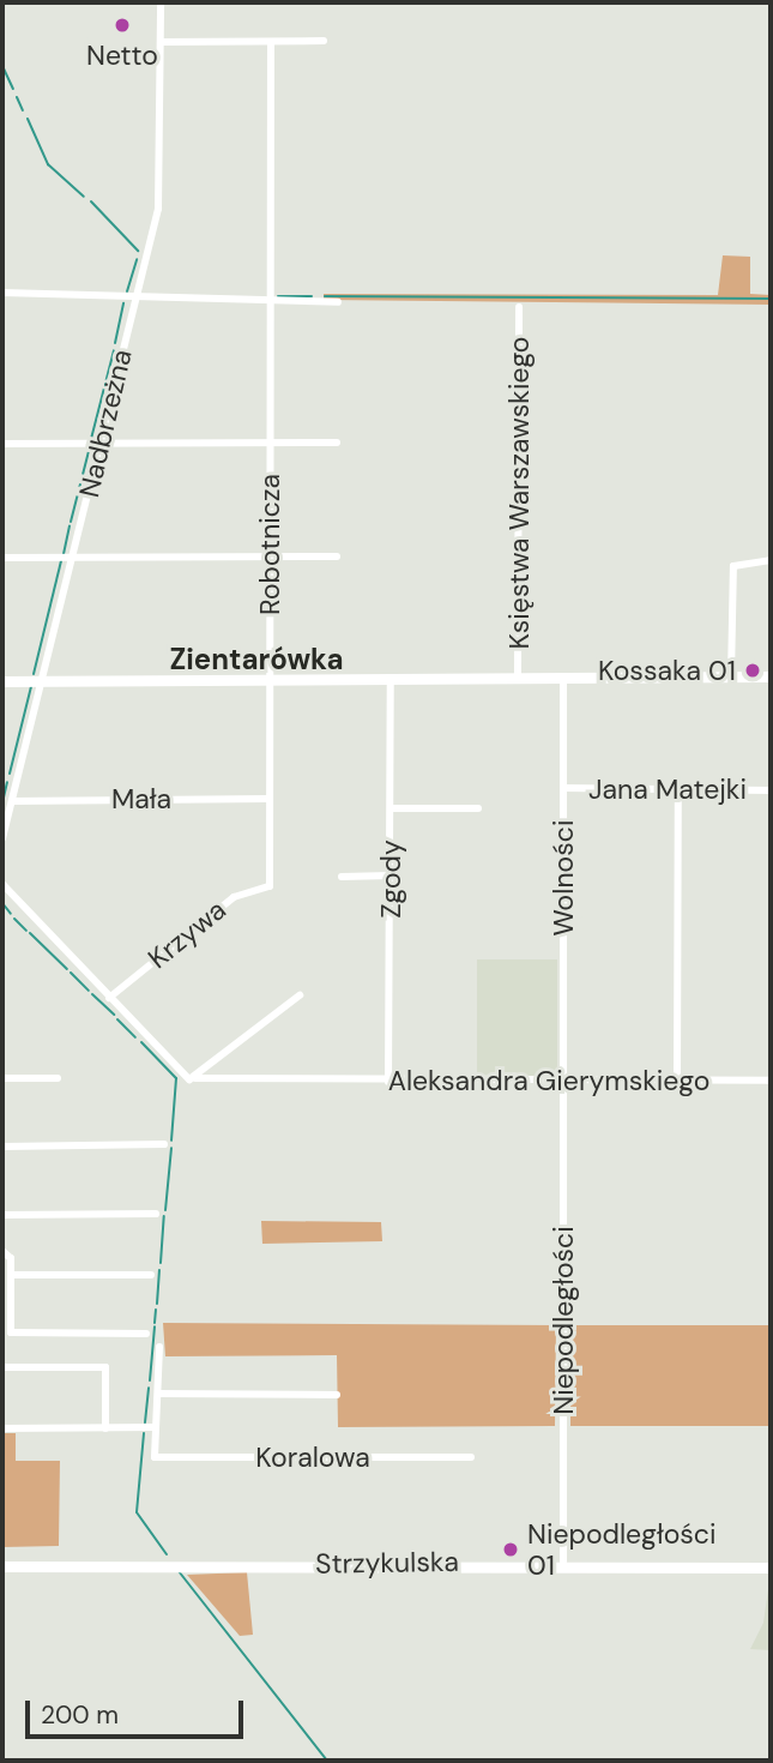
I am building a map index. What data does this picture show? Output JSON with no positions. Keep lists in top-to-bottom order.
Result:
{
  "streets": {
    "street": [
      "Nadbrzeżna",
      "Księstwa Warszawskiego",
      "Robotnicza",
      "Jana Matejki",
      "Mała",
      "Wolności",
      "Zgody",
      "Krzywa",
      "Aleksandra Gierymskiego",
      "Niepodległości",
      "Koralowa",
      "Strzykulska"
    ]
  },
  "crossings": [
    ["Nadbrzeżna", "Mała"],
    ["Robotnicza", "Mała"],
    ["Robotnicza", "Krzywa"],
    ["Jana Matejki", "Wolności"],
    ["Wolności", "Aleksandra Gierymskiego"],
    ["Wolności", "Niepodległości"],
    ["Zgody", "Aleksandra Gierymskiego"],
    ["Aleksandra Gierymskiego", "Niepodległości"],
    ["Niepodległości", "Strzykulska"]
  ],
  "districts": ["Zientarówka"],
  "places": ["Netto", "Kossaka 01", "Niepodległości 01"],
  "scale_bar": "200 m"
}
